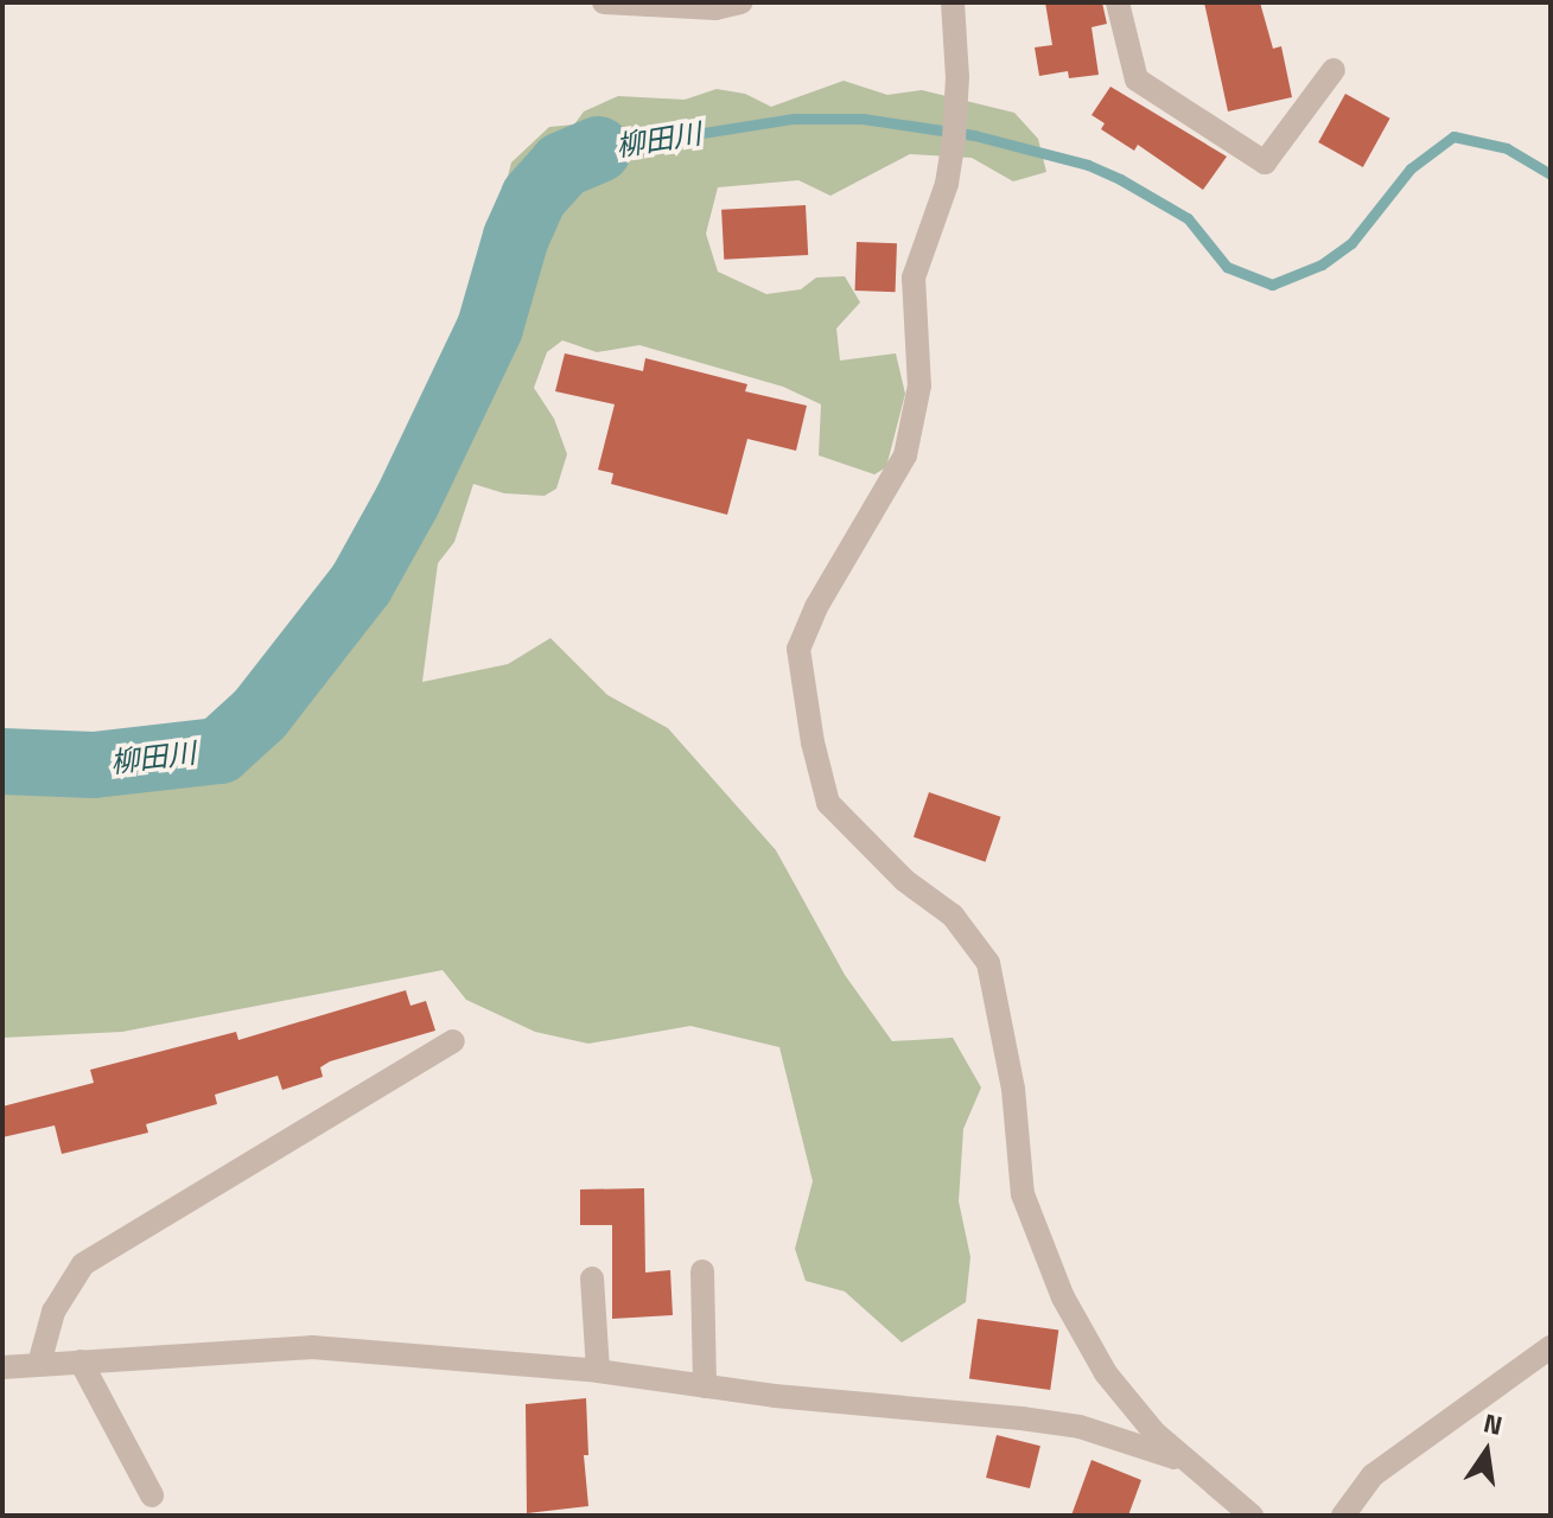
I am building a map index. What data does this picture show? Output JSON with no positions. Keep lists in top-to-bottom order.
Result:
{
  "water": ["柳田川"],
  "north": "top"
}
